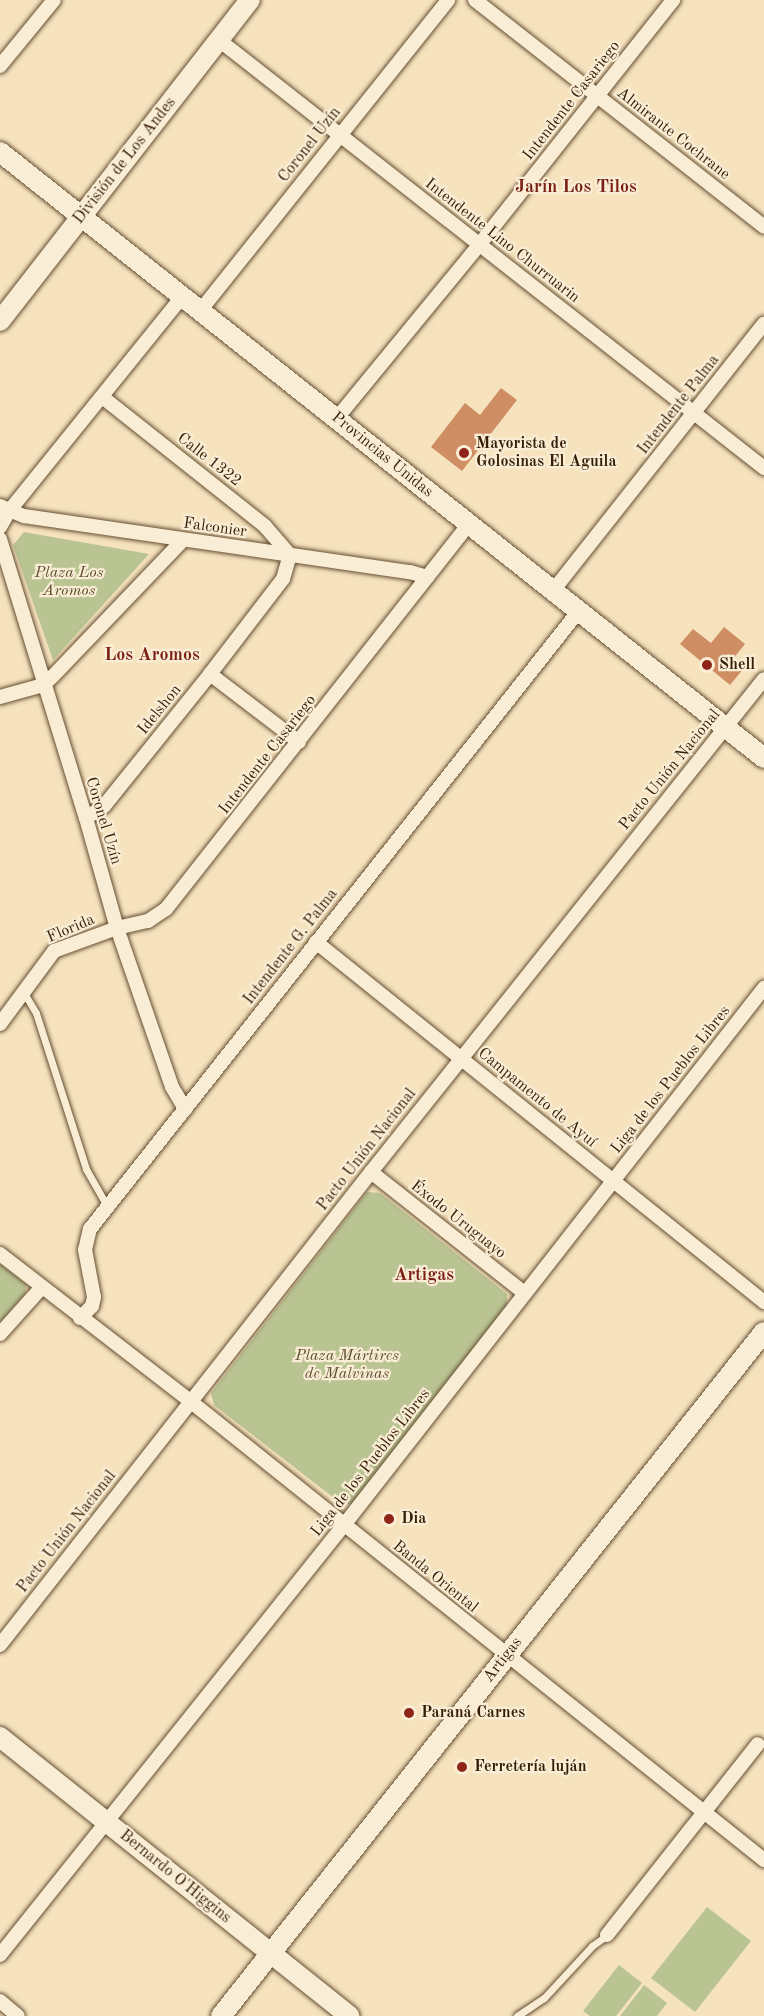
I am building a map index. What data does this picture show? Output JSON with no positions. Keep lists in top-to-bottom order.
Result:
{
  "streets": {
    "street": [
      "Intendente Casariego",
      "Almirante Cochrane",
      "Coronel Uzín",
      "División de Los Andes",
      "Intendente Lino Churruarin",
      "Intendente Palma",
      "Provincias Unidas",
      "Calle 1322",
      "Falconier",
      "Idelshon",
      "Pacto Unión Nacional",
      "Florida",
      "Intendente G. Palma",
      "Liga de los Pueblos Libres",
      "Campamento de Ayuí",
      "Éxodo Uruguayo",
      "Banda Oriental",
      "Artigas",
      "Bernardo O'Higgins"
    ]
  },
  "crossings": [
    ["Intendente Casariego", "Almirante Cochrane"],
    ["Intendente Casariego", "Coronel Uzín"],
    ["Intendente Casariego", "Intendente Lino Churruarin"],
    ["Intendente Casariego", "Provincias Unidas"],
    ["Intendente Casariego", "Falconier"],
    ["Intendente Casariego", "Florida"],
    ["Coronel Uzín", "Intendente Lino Churruarin"],
    ["Coronel Uzín", "Provincias Unidas"],
    ["Coronel Uzín", "Idelshon"],
    ["Coronel Uzín", "Florida"],
    ["Coronel Uzín", "Intendente G. Palma"],
    ["División de Los Andes", "Intendente Lino Churruarin"],
    ["División de Los Andes", "Provincias Unidas"],
    ["Intendente Lino Churruarin", "Intendente Palma"],
    ["Intendente Palma", "Provincias Unidas"],
    ["Provincias Unidas", "Pacto Unión Nacional"],
    ["Provincias Unidas", "Intendente G. Palma"],
    ["Calle 1322", "Falconier"],
    ["Calle 1322", "Idelshon"],
    ["Falconier", "Idelshon"],
    ["Pacto Unión Nacional", "Campamento de Ayuí"],
    ["Pacto Unión Nacional", "Éxodo Uruguayo"],
    ["Pacto Unión Nacional", "Banda Oriental"],
    ["Intendente G. Palma", "Campamento de Ayuí"],
    ["Intendente G. Palma", "Banda Oriental"],
    ["Liga de los Pueblos Libres", "Campamento de Ayuí"],
    ["Liga de los Pueblos Libres", "Éxodo Uruguayo"],
    ["Liga de los Pueblos Libres", "Banda Oriental"],
    ["Liga de los Pueblos Libres", "Bernardo O'Higgins"],
    ["Banda Oriental", "Artigas"],
    ["Artigas", "Bernardo O'Higgins"]
  ],
  "districts": ["Jarín Los Tilos", "Los Aromos", "Artigas"],
  "parks": ["Plaza Los Aromos", "Plaza Mártires de Malvinas"],
  "places": [
    "Mayorista de Golosinas El Aguila",
    "Shell",
    "Dia",
    "Paraná Carnes",
    "Ferretería luján"
  ]
}
